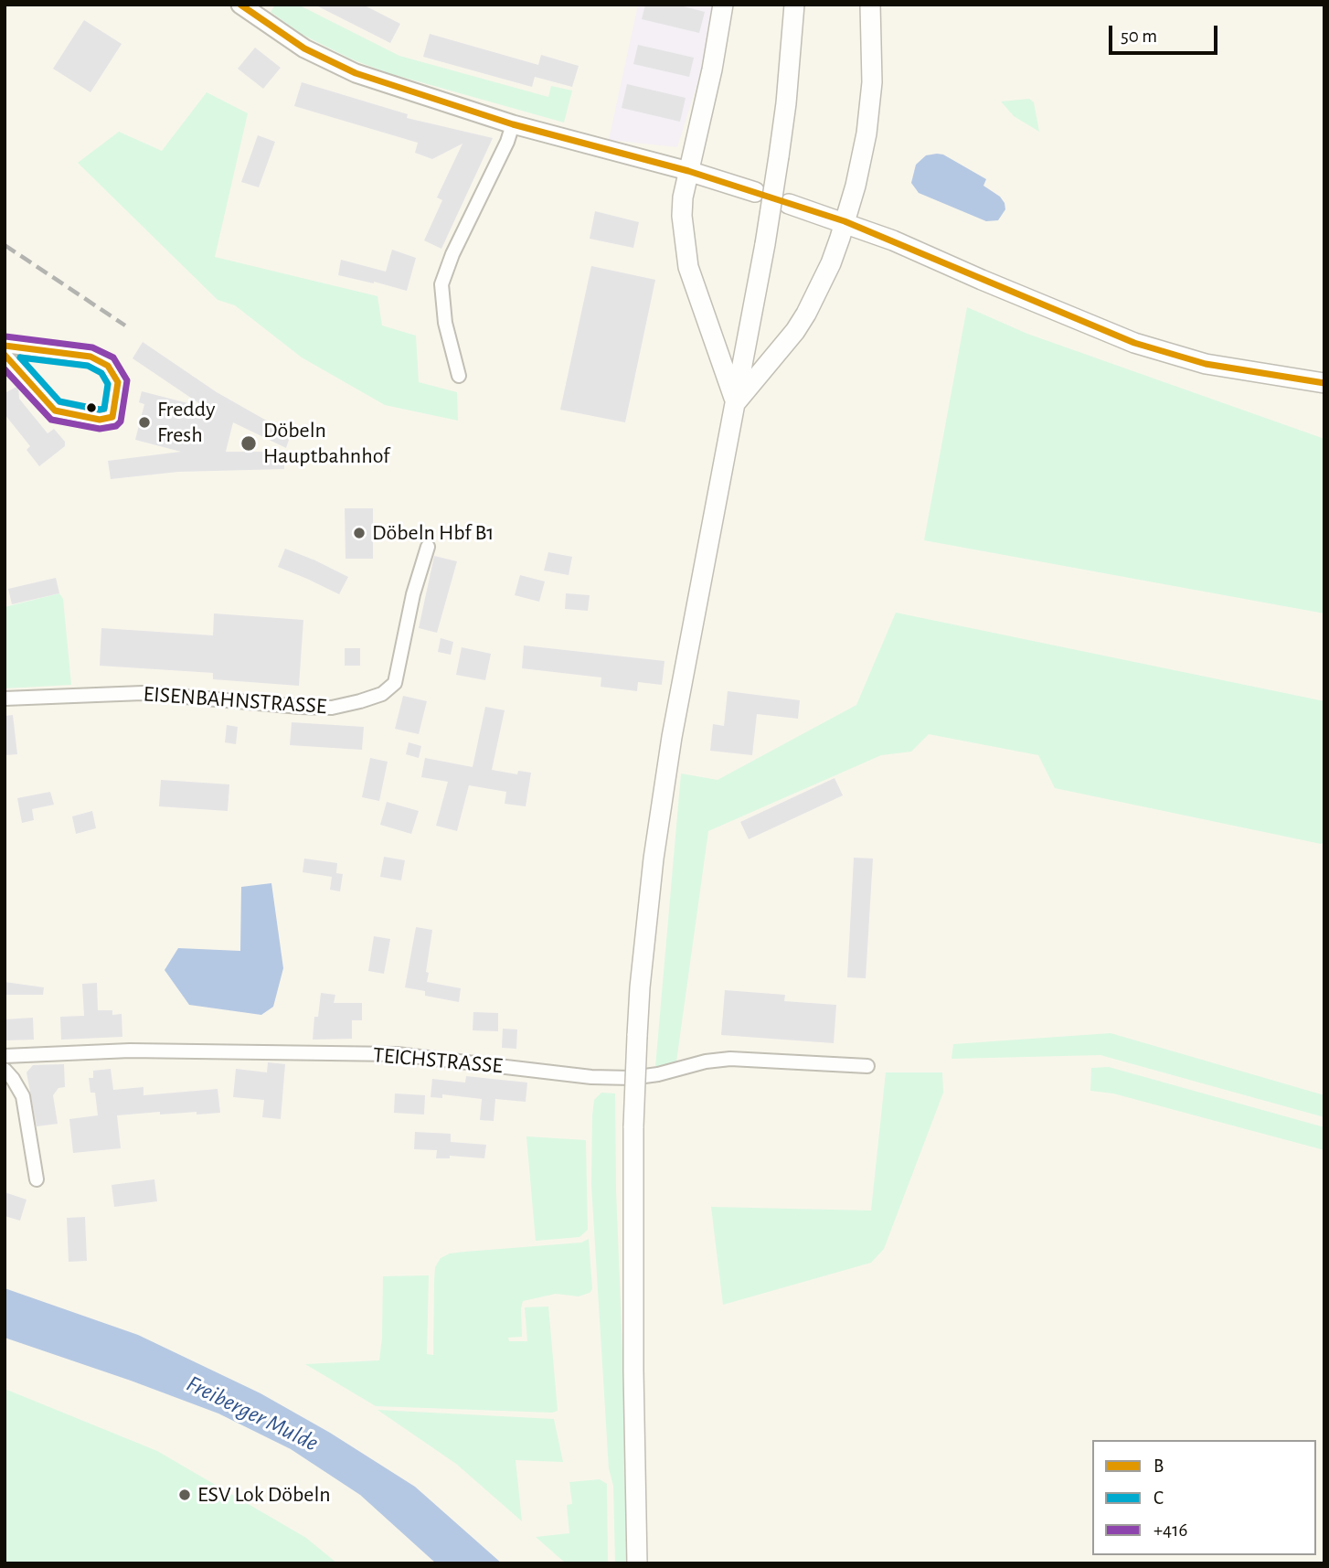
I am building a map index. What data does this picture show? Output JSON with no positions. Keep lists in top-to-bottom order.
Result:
{
  "streets": {
    "street": ["EISENBAHNSTRASSE", "TEICHSTRASSE"]
  },
  "water": ["Freiberger Mulde"],
  "places": [
    "Freddy Fresh",
    "Döbeln Hauptbahnhof",
    "Döbeln Hbf B1",
    "ESV Lok Döbeln"
  ],
  "lines": ["transit line B", "transit line +416", "transit line C"],
  "legend": ["B", "C", "+416"],
  "scale_bar": "50 m"
}
